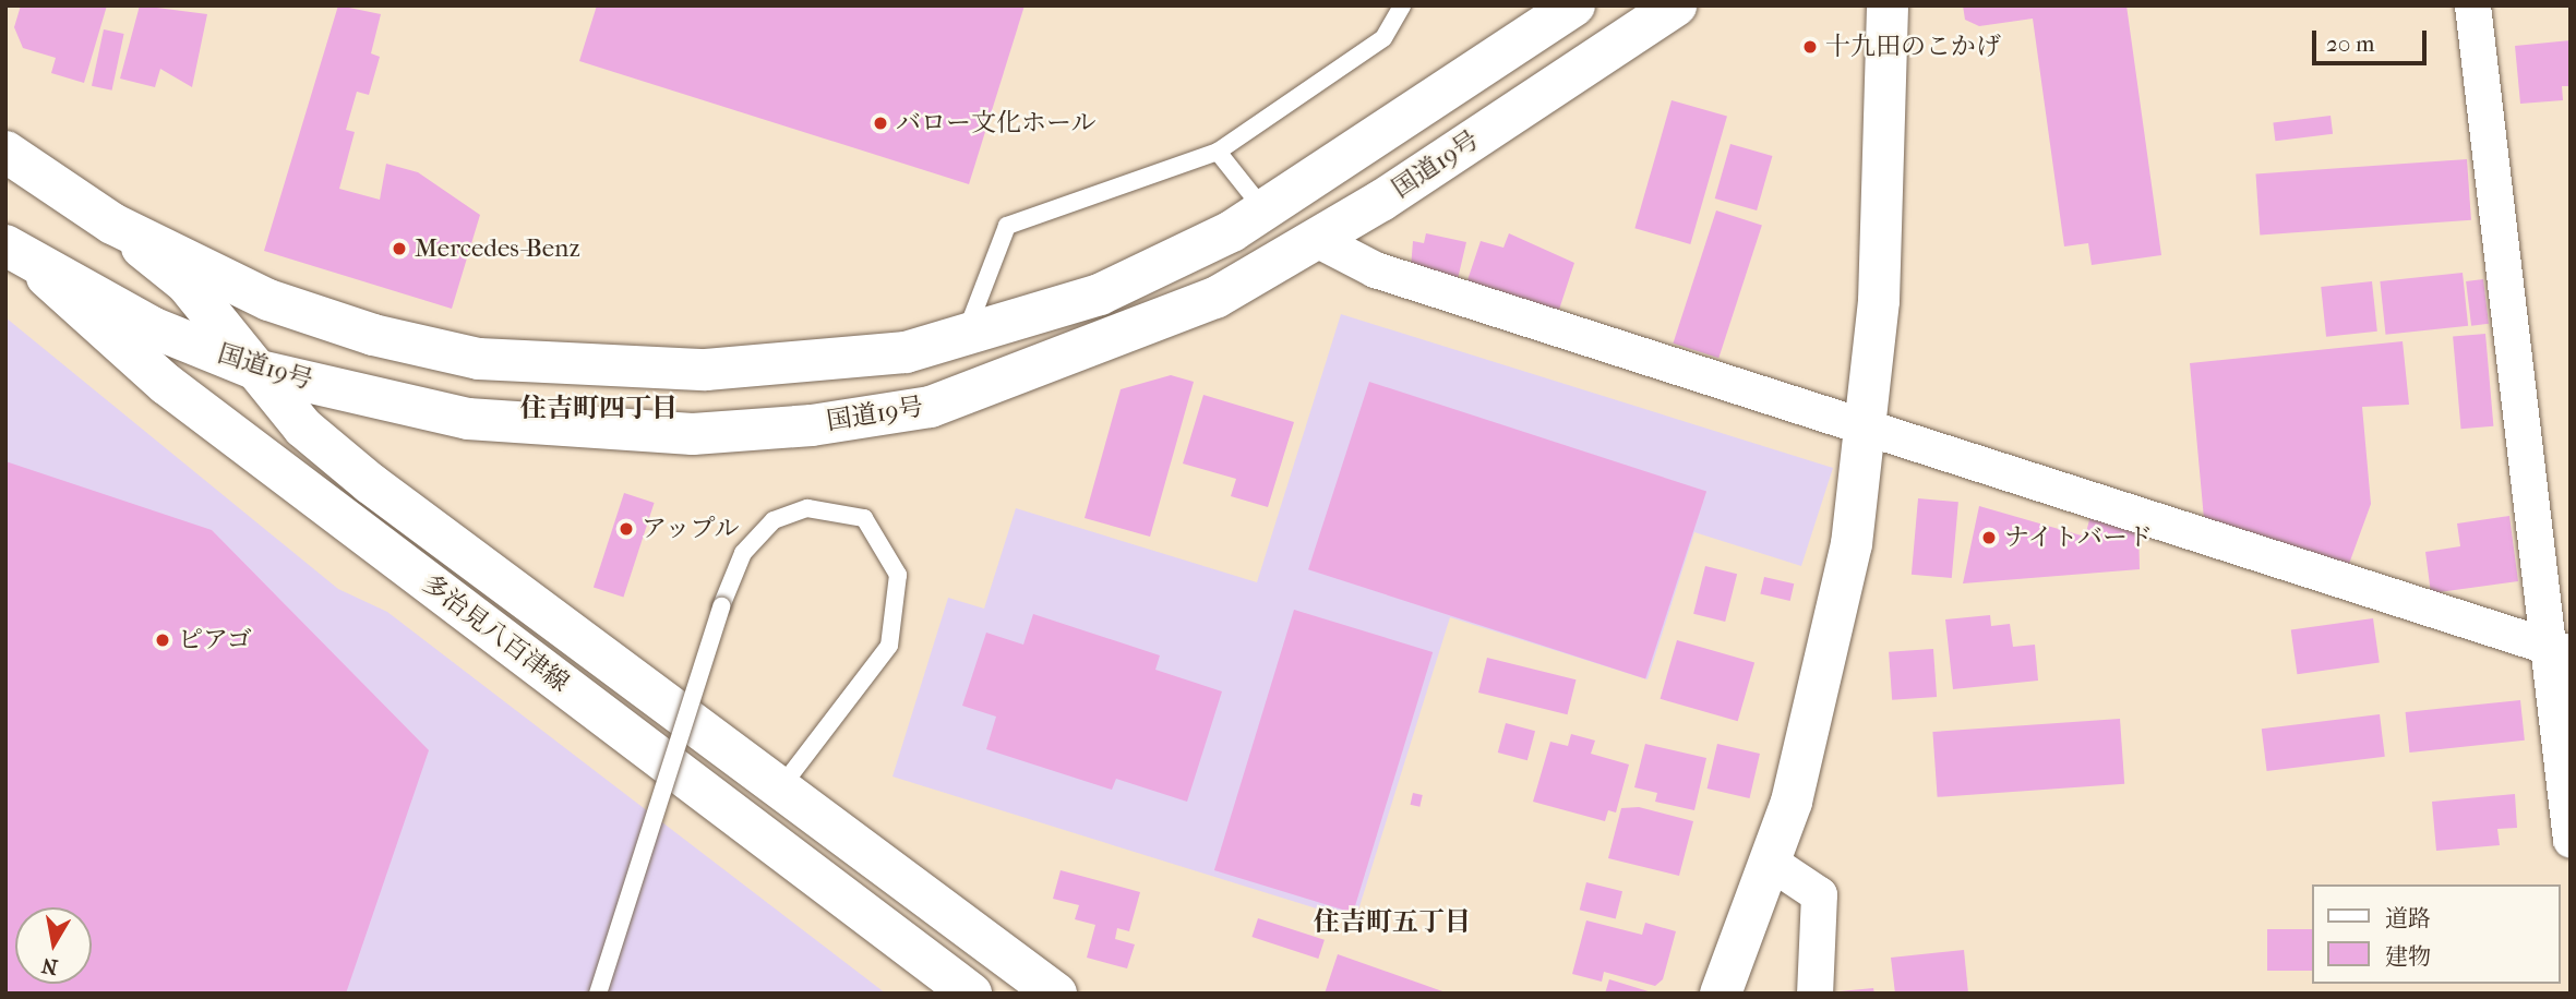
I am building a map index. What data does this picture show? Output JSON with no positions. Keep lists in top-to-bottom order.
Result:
{
  "streets": {
    "main road": ["国道19号", "多治見八百津線"]
  },
  "crossings": [
    ["国道19号", "多治見八百津線"]
  ],
  "districts": ["住吉町四丁目", "住吉町五丁目"],
  "places": [
    "十九田のこかげ",
    "バロー文化ホール",
    "Mercedes-Benz",
    "アップル",
    "ナイトバード",
    "ピアゴ"
  ],
  "legend": ["道路", "建物"],
  "scale_bar": "20 m",
  "north": "bottom"
}
